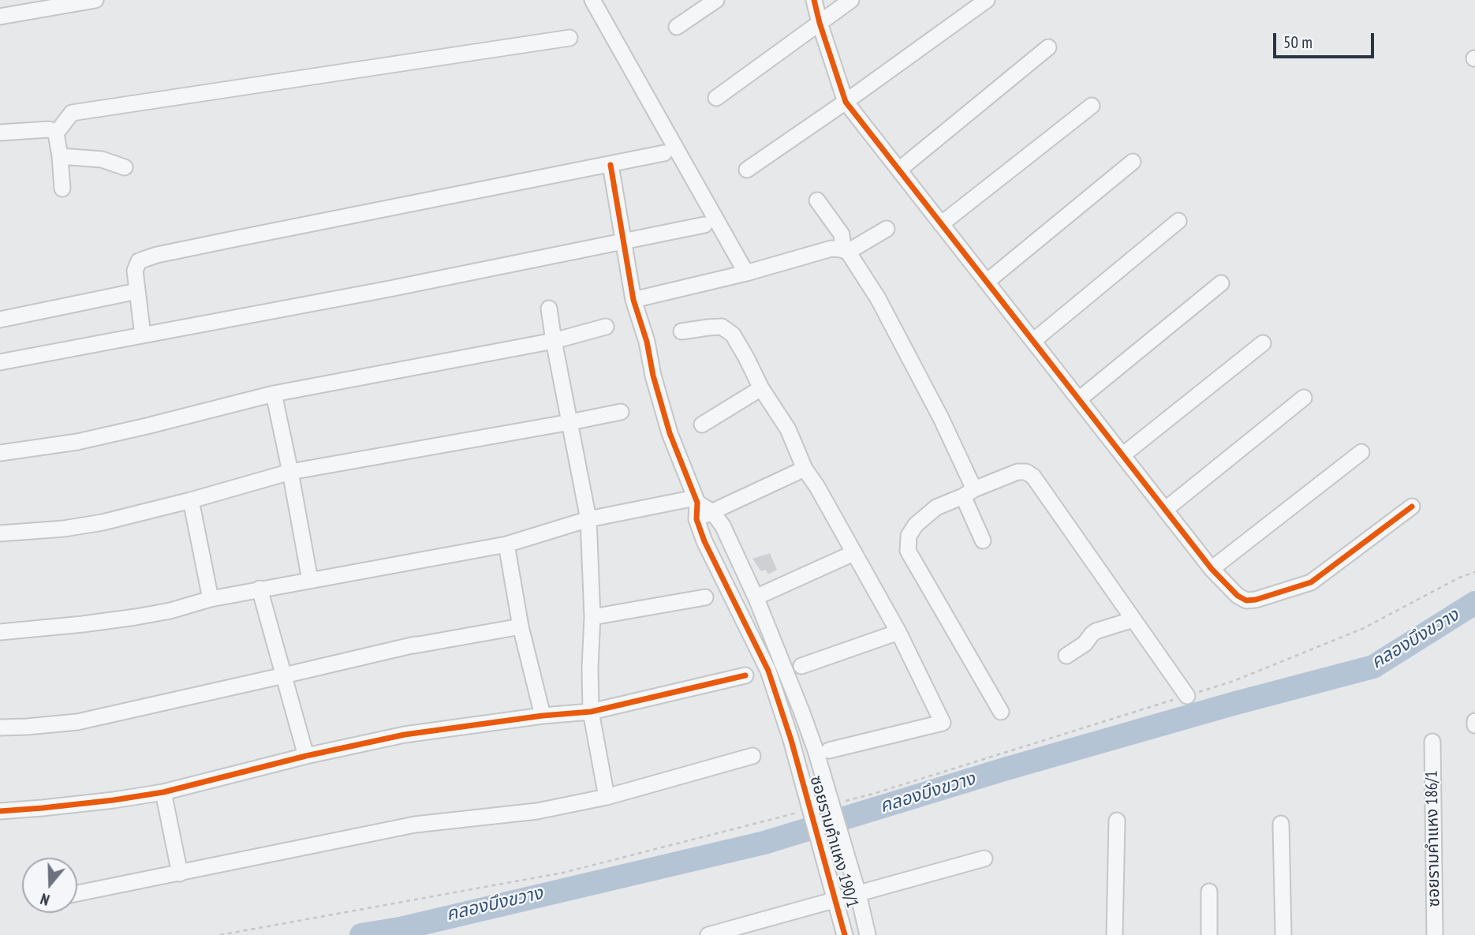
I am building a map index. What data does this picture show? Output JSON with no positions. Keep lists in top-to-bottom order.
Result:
{
  "streets": {
    "street": ["ซอยรามคำแหง 186/1", "ซอยรามคำแหง 190/1"]
  },
  "water": ["คลองบึงขวาง"],
  "scale_bar": "50 m",
  "north": "bottom"
}
